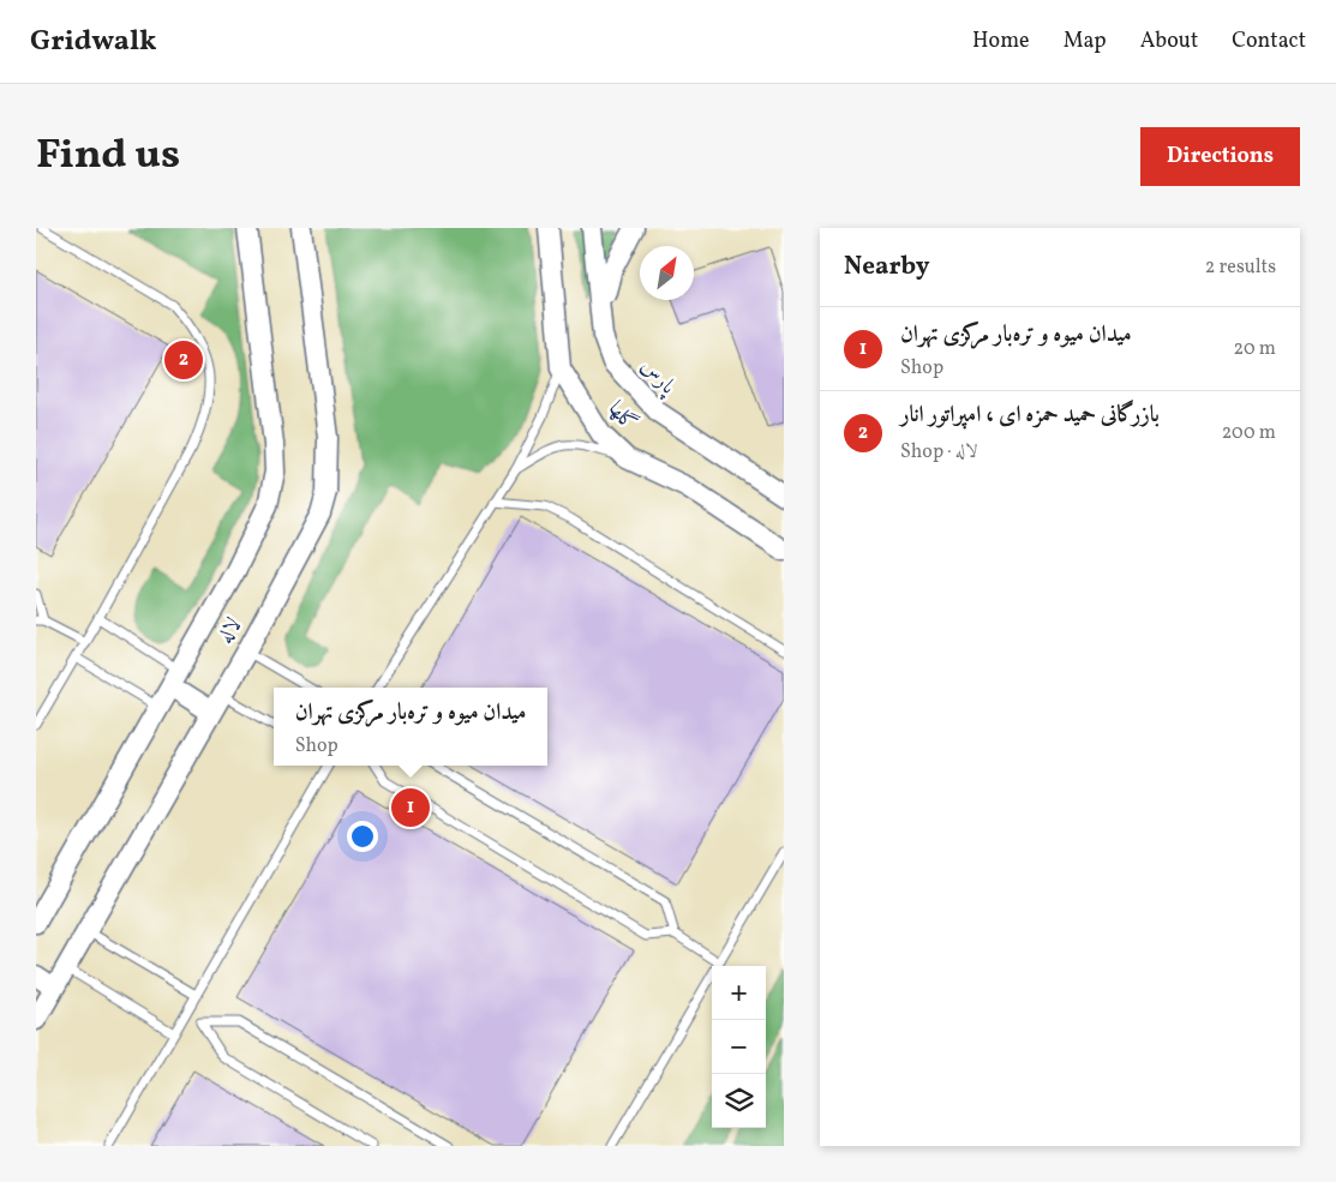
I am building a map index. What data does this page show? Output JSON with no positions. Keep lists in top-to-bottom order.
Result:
{
  "streets": {
    "street": ["پارس", "گلها", "لاله"]
  },
  "north": "top right",
  "page": {
    "header": "Gridwalk",
    "nav": [
      "Home",
      "Map",
      "About",
      "Contact"
    ],
    "title": "Find us",
    "buttons": "Directions",
    "heading": ["Nearby", "2 results"],
    "list": [
      {
        "mark": "1",
        "name": "میدان میوه و تره‌بار مرکزی تهران",
        "note": "Shop",
        "value": "20 m"
      },
      {
        "mark": "2",
        "name": "بازرگانی حمید حمزه ای ، امپراتور انار",
        "note": "Shop · لاله",
        "value": "200 m"
      }
    ],
    "pins": ["2", "1"],
    "popup": ["میدان میوه و تره‌بار مرکزی تهران", "Shop"],
    "map_buttons": ["+", "−"]
  }
}
